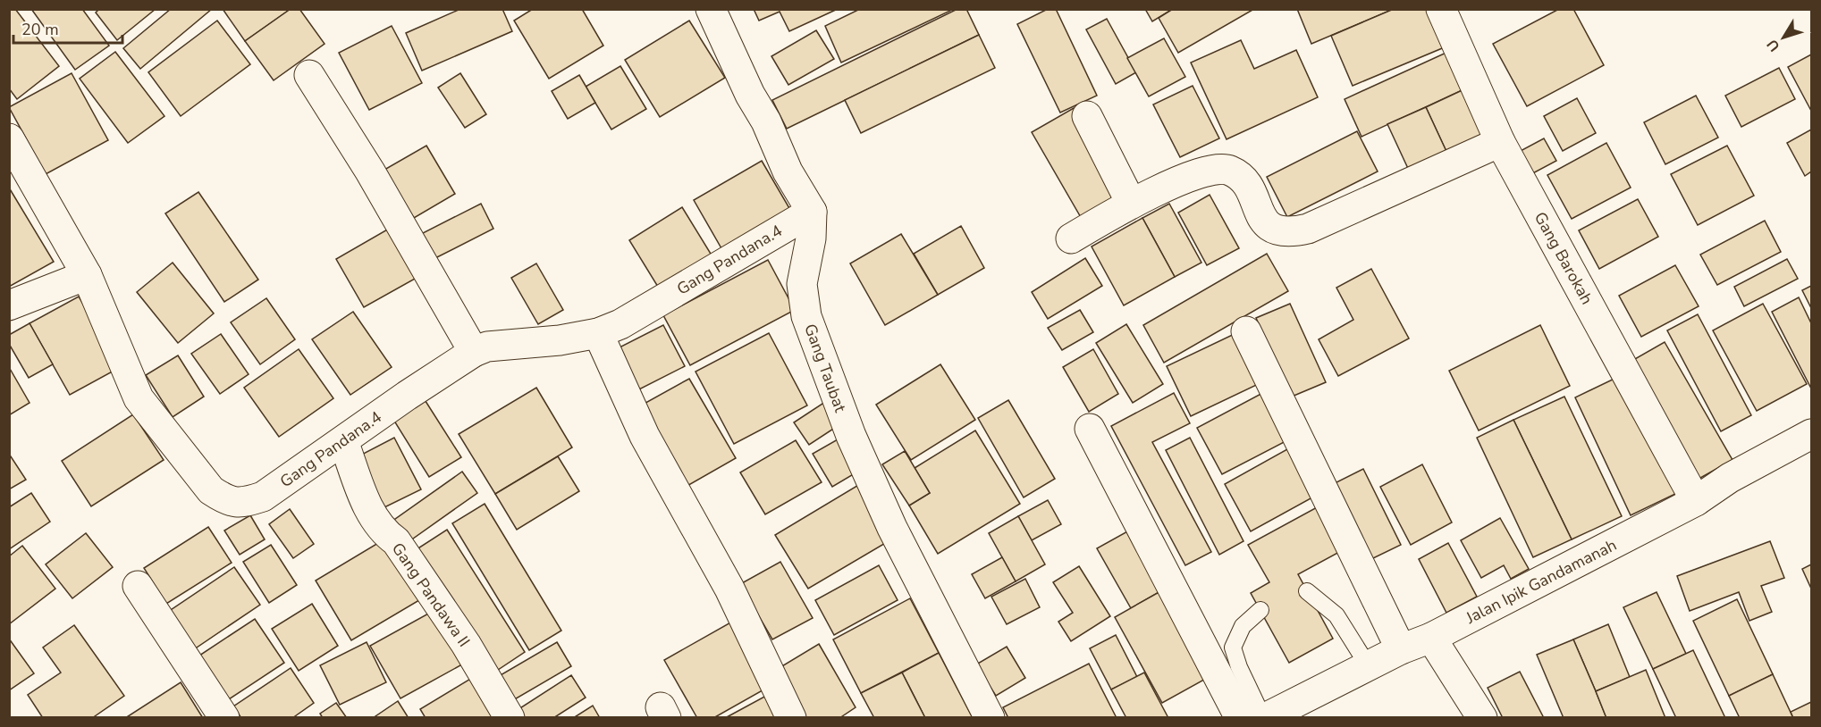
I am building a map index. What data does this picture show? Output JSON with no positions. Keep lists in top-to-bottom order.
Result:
{
  "streets": {
    "street": [
      "Gang Barokah",
      "Gang Pandana.4",
      "Gang Taubat",
      "Jalan Ipik Gandamanah",
      "Gang Pandawa II"
    ]
  },
  "crossings": [
    ["Gang Barokah", "Jalan Ipik Gandamanah"],
    ["Gang Pandana.4", "Gang Taubat"],
    ["Gang Pandana.4", "Gang Pandawa II"]
  ],
  "scale_bar": "20 m",
  "north": "bottom left"
}
